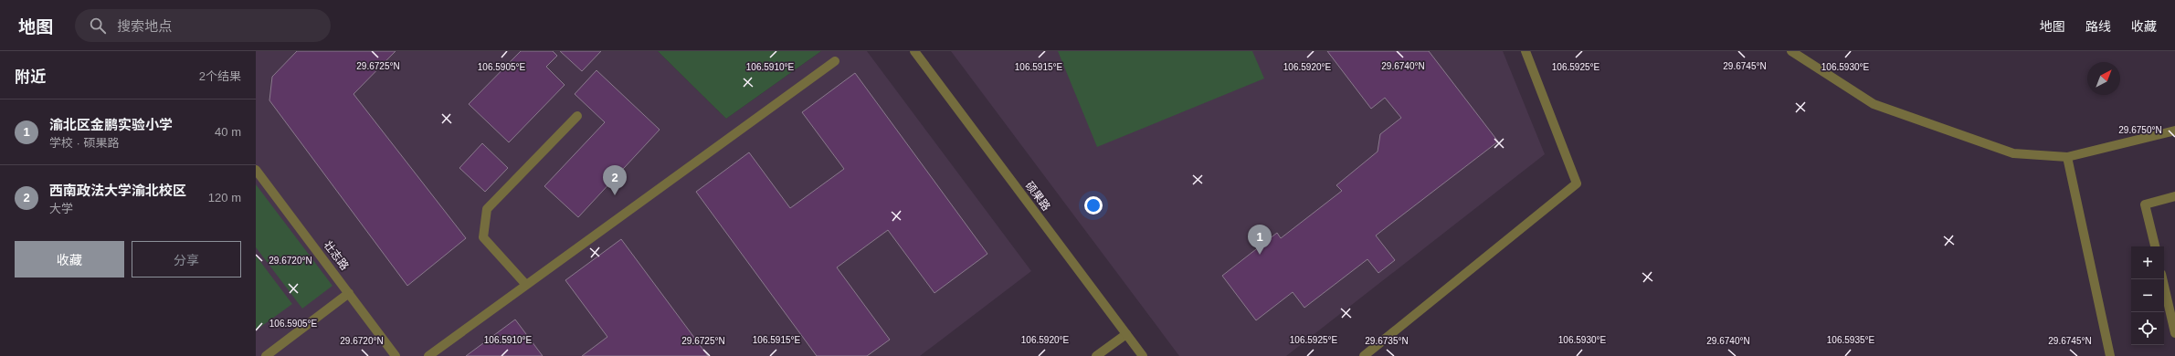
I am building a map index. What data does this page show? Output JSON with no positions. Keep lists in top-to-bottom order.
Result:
{
  "streets": {
    "street": ["硕果路", "壮志路"]
  },
  "north": "top right",
  "page": {
    "header": "地图",
    "search": "搜索地点",
    "nav": ["地图", "路线", "收藏"],
    "heading": ["附近", "2个结果"],
    "list": [
      {
        "mark": "1",
        "name": "渝北区金鹏实验小学",
        "note": "学校 · 硕果路",
        "value": "40 m"
      },
      {
        "mark": "2",
        "name": "西南政法大学渝北校区",
        "note": "大学",
        "value": "120 m"
      }
    ],
    "pins": ["2", "1"],
    "buttons": ["收藏", "分享"],
    "map_buttons": ["+", "−"]
  },
  "coordinates": [
    "29.6725°N",
    "29.6740°N",
    "29.6745°N",
    "106.5905°E",
    "106.5910°E",
    "106.5915°E",
    "106.5920°E",
    "106.5930°E",
    "106.5925°E",
    "29.6750°N",
    "29.6720°N",
    "106.5935°E",
    "29.6735°N"
  ]
}
